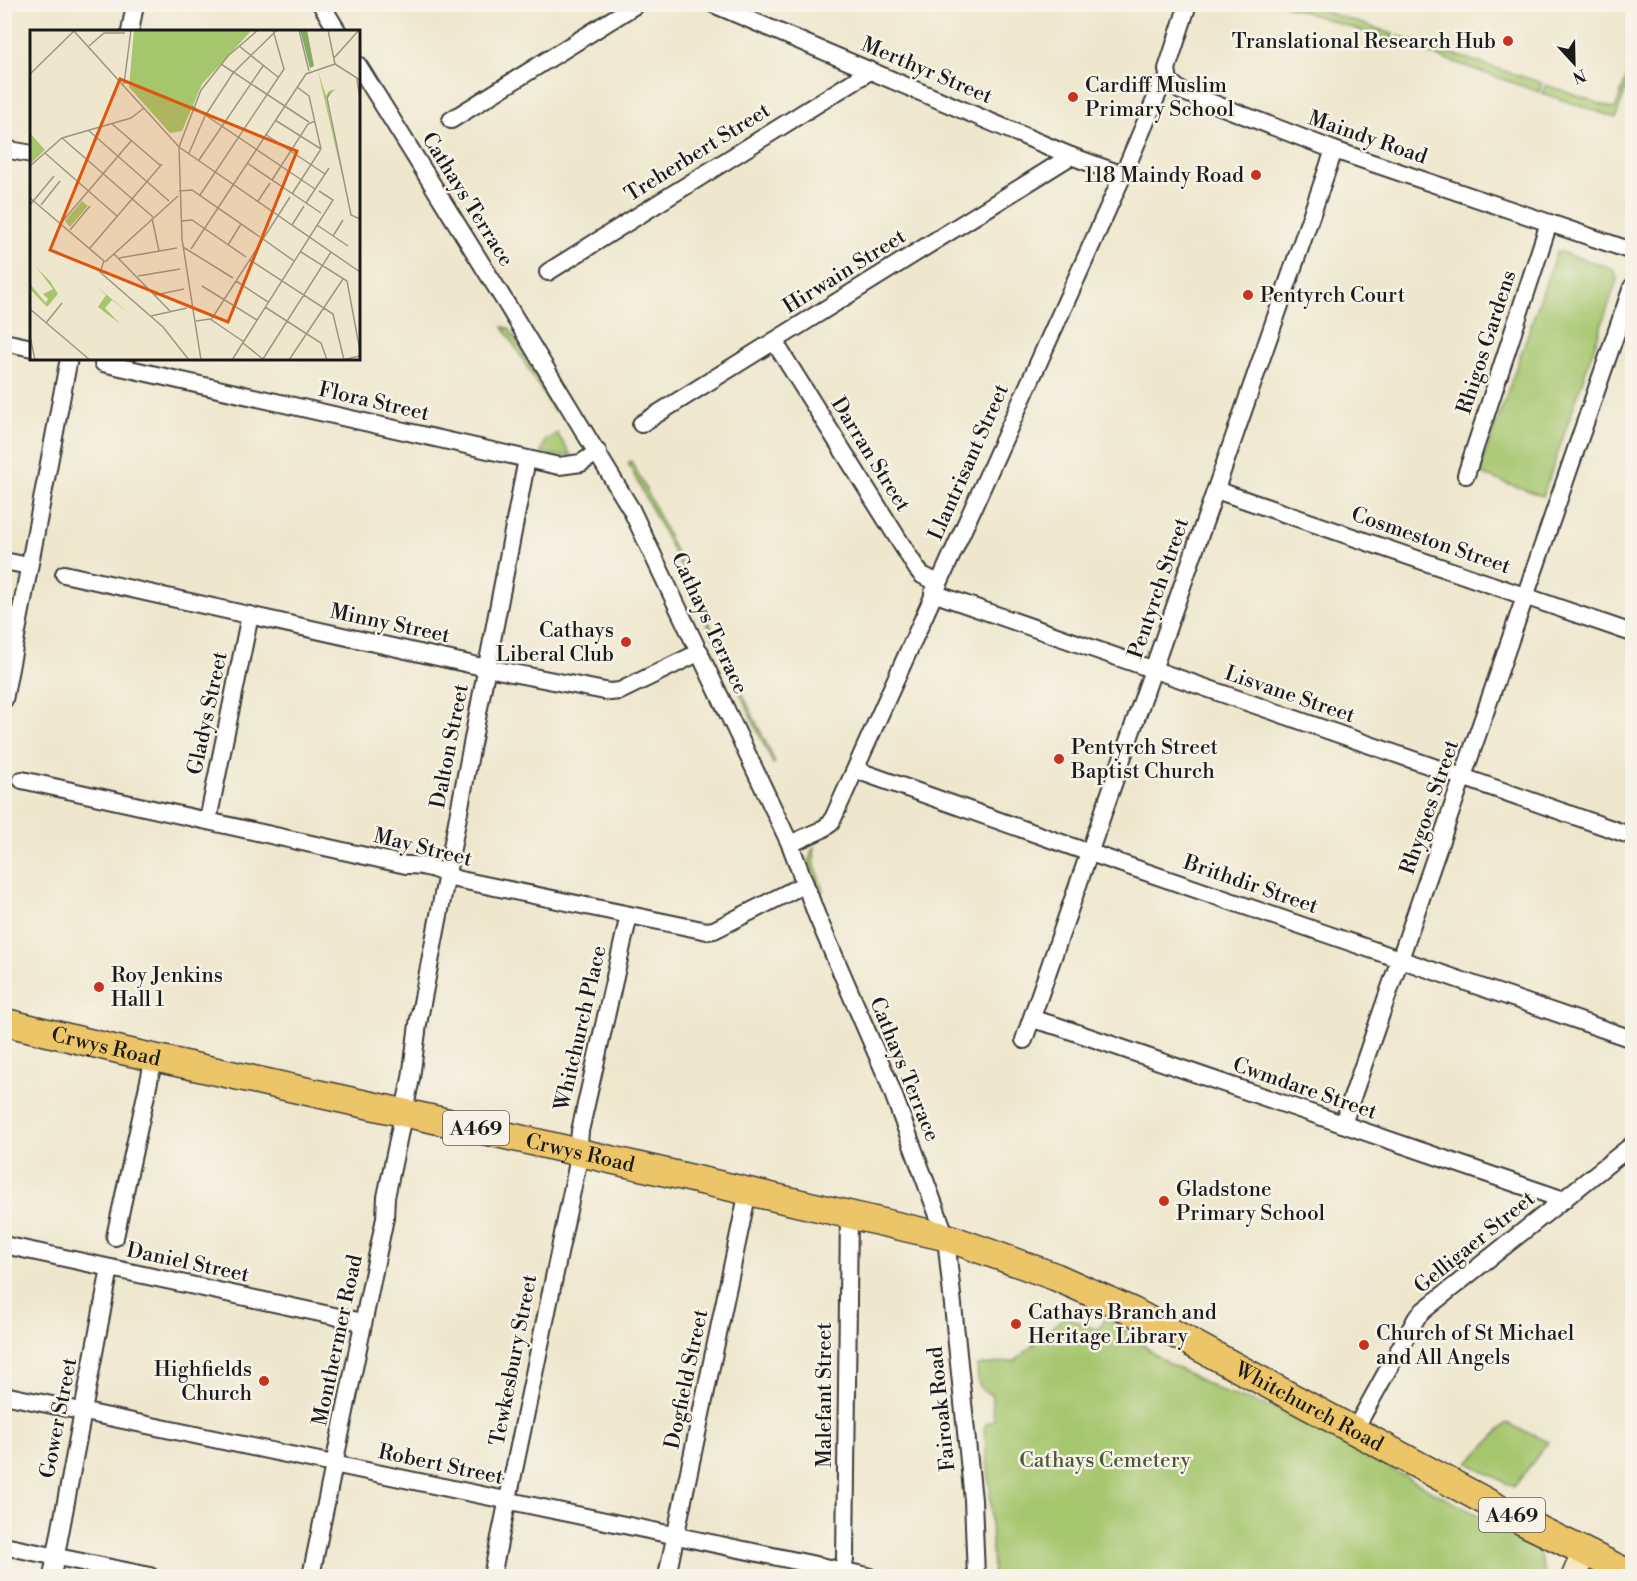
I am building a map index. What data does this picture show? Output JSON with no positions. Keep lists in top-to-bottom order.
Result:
{
  "streets": {
    "main road": ["Crwys Road", "A469", "Whitchurch Road"],
    "street": [
      "Merthyr Street",
      "Maindy Road",
      "Treherbert Street",
      "Cathays Terrace",
      "Hirwain Street",
      "Rhigos Gardens",
      "Flora Street",
      "Darran Street",
      "Llantrisant Street",
      "Cosmeston Street",
      "Pentyrch Street",
      "Minny Street",
      "Lisvane Street",
      "Gladys Street",
      "Dalton Street",
      "Rhygoes Street",
      "May Street",
      "Brithdir Street",
      "Whitchurch Place",
      "Cwmdare Street",
      "Gelligaer Street",
      "Daniel Street",
      "Monthermer Road",
      "Tewkesbury Street",
      "Dogfield Street",
      "Malefant Street",
      "Fairoak Road",
      "Gower Street",
      "Robert Street"
    ]
  },
  "crossings": [
    ["Merthyr Street", "Treherbert Street"],
    ["Merthyr Street", "Hirwain Street"],
    ["Merthyr Street", "Llantrisant Street"],
    ["Maindy Road", "Rhigos Gardens"],
    ["Maindy Road", "Llantrisant Street"],
    ["Maindy Road", "Pentyrch Street"],
    ["Cathays Terrace", "Flora Street"],
    ["Cathays Terrace", "Llantrisant Street"],
    ["Cathays Terrace", "Minny Street"],
    ["Cathays Terrace", "May Street"],
    ["Cathays Terrace", "Crwys Road"],
    ["Cathays Terrace", "Whitchurch Road"],
    ["Cathays Terrace", "Fairoak Road"],
    ["Hirwain Street", "Darran Street"],
    ["Flora Street", "Dalton Street"],
    ["Darran Street", "Llantrisant Street"],
    ["Darran Street", "Lisvane Street"],
    ["Llantrisant Street", "Lisvane Street"],
    ["Llantrisant Street", "Brithdir Street"],
    ["Cosmeston Street", "Pentyrch Street"],
    ["Cosmeston Street", "Rhygoes Street"],
    ["Pentyrch Street", "Lisvane Street"],
    ["Pentyrch Street", "Brithdir Street"],
    ["Pentyrch Street", "Cwmdare Street"],
    ["Minny Street", "Gladys Street"],
    ["Minny Street", "Dalton Street"],
    ["Lisvane Street", "Rhygoes Street"],
    ["Gladys Street", "May Street"],
    ["Dalton Street", "May Street"],
    ["Dalton Street", "Crwys Road"],
    ["Dalton Street", "Monthermer Road"],
    ["Rhygoes Street", "Brithdir Street"],
    ["Rhygoes Street", "Cwmdare Street"],
    ["May Street", "Whitchurch Place"],
    ["Whitchurch Place", "Crwys Road"],
    ["Whitchurch Place", "Tewkesbury Street"],
    ["Crwys Road", "Monthermer Road"],
    ["Crwys Road", "Tewkesbury Street"],
    ["Crwys Road", "Dogfield Street"],
    ["Crwys Road", "Malefant Street"],
    ["Crwys Road", "Whitchurch Road"],
    ["Crwys Road", "Fairoak Road"],
    ["Cwmdare Street", "Gelligaer Street"],
    ["Gelligaer Street", "Whitchurch Road"],
    ["Daniel Street", "Monthermer Road"],
    ["Daniel Street", "Gower Street"],
    ["Monthermer Road", "Robert Street"],
    ["Tewkesbury Street", "Robert Street"],
    ["Dogfield Street", "Robert Street"],
    ["Malefant Street", "Robert Street"],
    ["Whitchurch Road", "Fairoak Road"],
    ["Gower Street", "Robert Street"]
  ],
  "parks": ["Cathays Cemetery"],
  "places": [
    "Translational Research Hub",
    "Cardiff Muslim Primary School",
    "118 Maindy Road",
    "Pentyrch Court",
    "Cathays Liberal Club",
    "Pentyrch Street Baptist Church",
    "Roy Jenkins Hall 1",
    "Gladstone Primary School",
    "Cathays Branch and Heritage Library",
    "Church of St Michael and All Angels",
    "Highfields Church"
  ],
  "north": "bottom"
}
